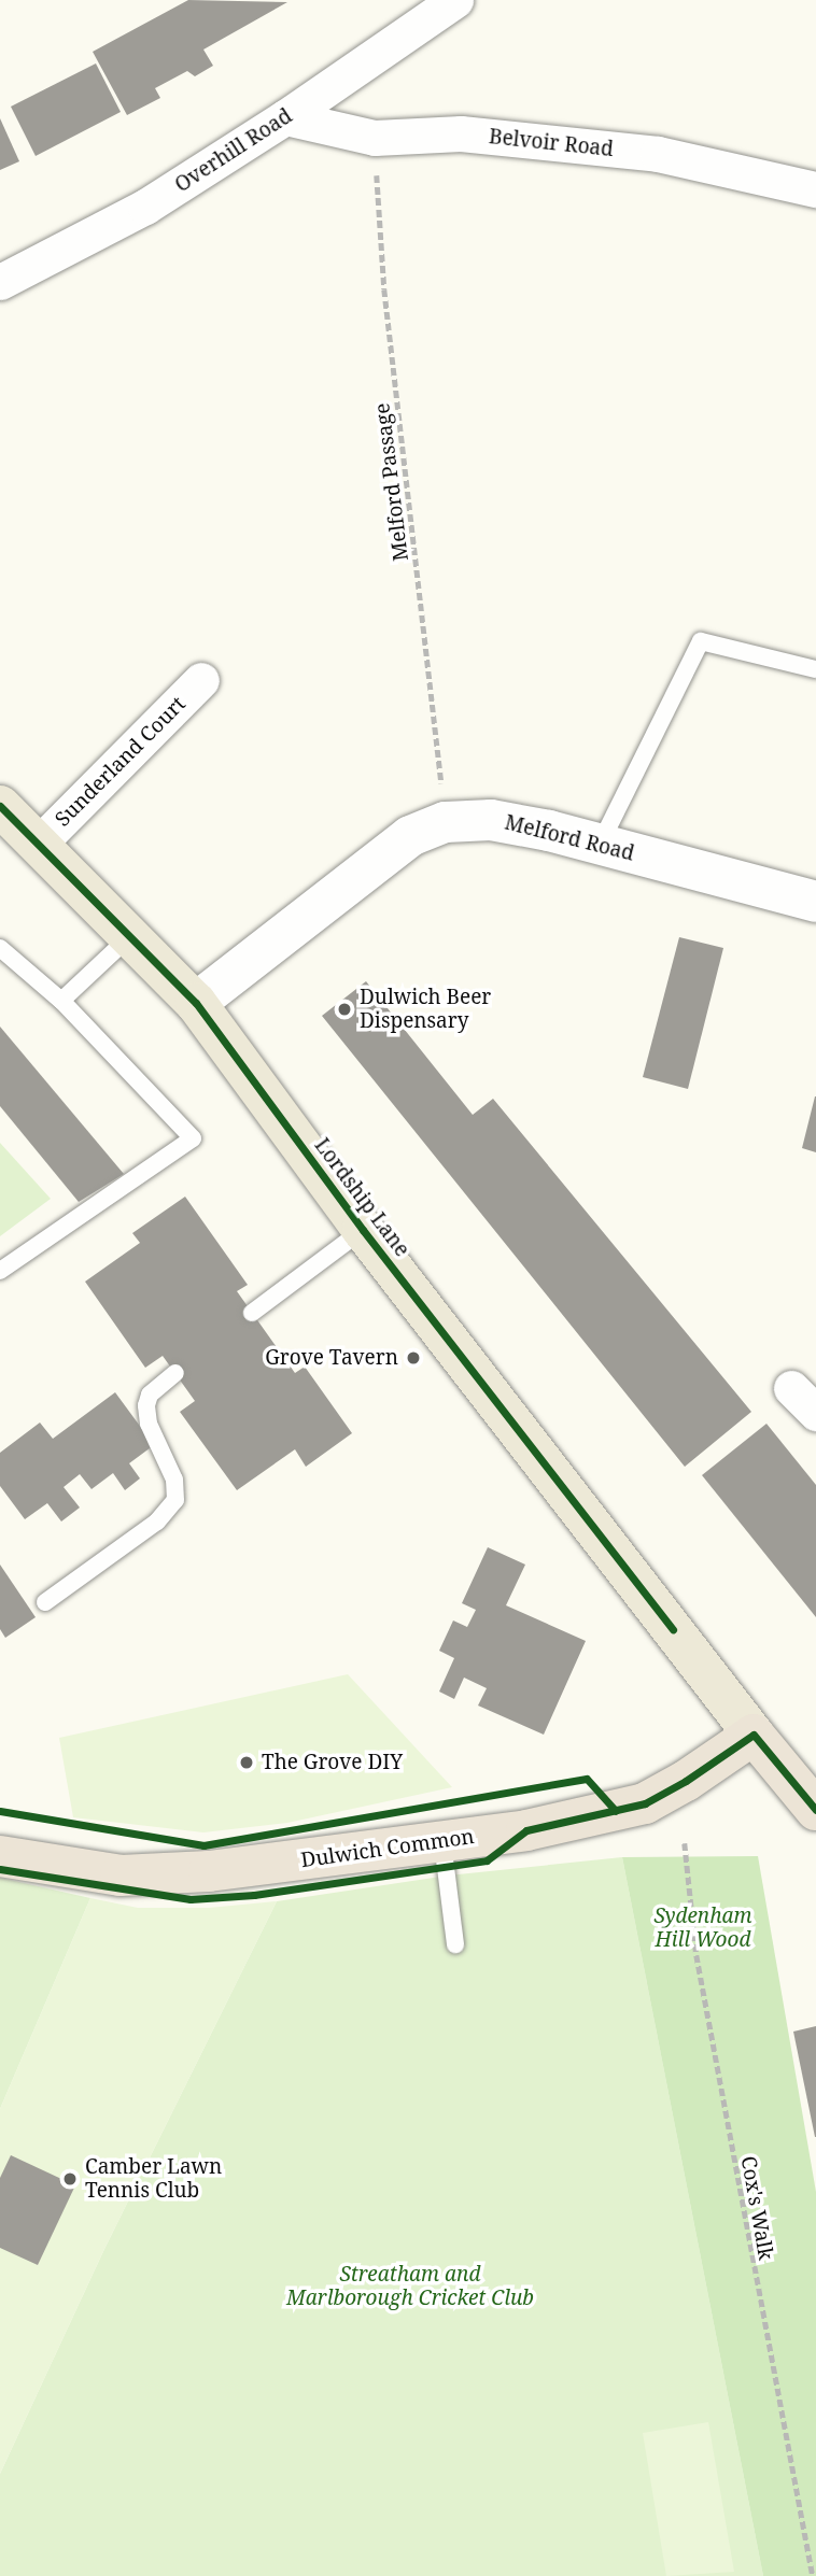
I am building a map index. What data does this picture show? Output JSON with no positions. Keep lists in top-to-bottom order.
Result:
{
  "streets": {
    "highway": ["Lordship Lane", "Dulwich Common"],
    "street": [
      "Belvoir Road",
      "Overhill Road",
      "Sunderland Court",
      "Melford Road"
    ],
    "path": ["Melford Passage", "Cox's Walk"]
  },
  "crossings": [
    ["Belvoir Road", "Overhill Road"],
    ["Belvoir Road", "Melford Passage"],
    ["Melford Passage", "Melford Road"],
    ["Sunderland Court", "Lordship Lane"],
    ["Melford Road", "Lordship Lane"],
    ["Lordship Lane", "Dulwich Common"]
  ],
  "parks": ["Sydenham Hill Wood", "Streatham and Marlborough Cricket Club"],
  "places": [
    "Dulwich Beer Dispensary",
    "Grove Tavern",
    "The Grove DIY",
    "Camber Lawn Tennis Club"
  ]
}
